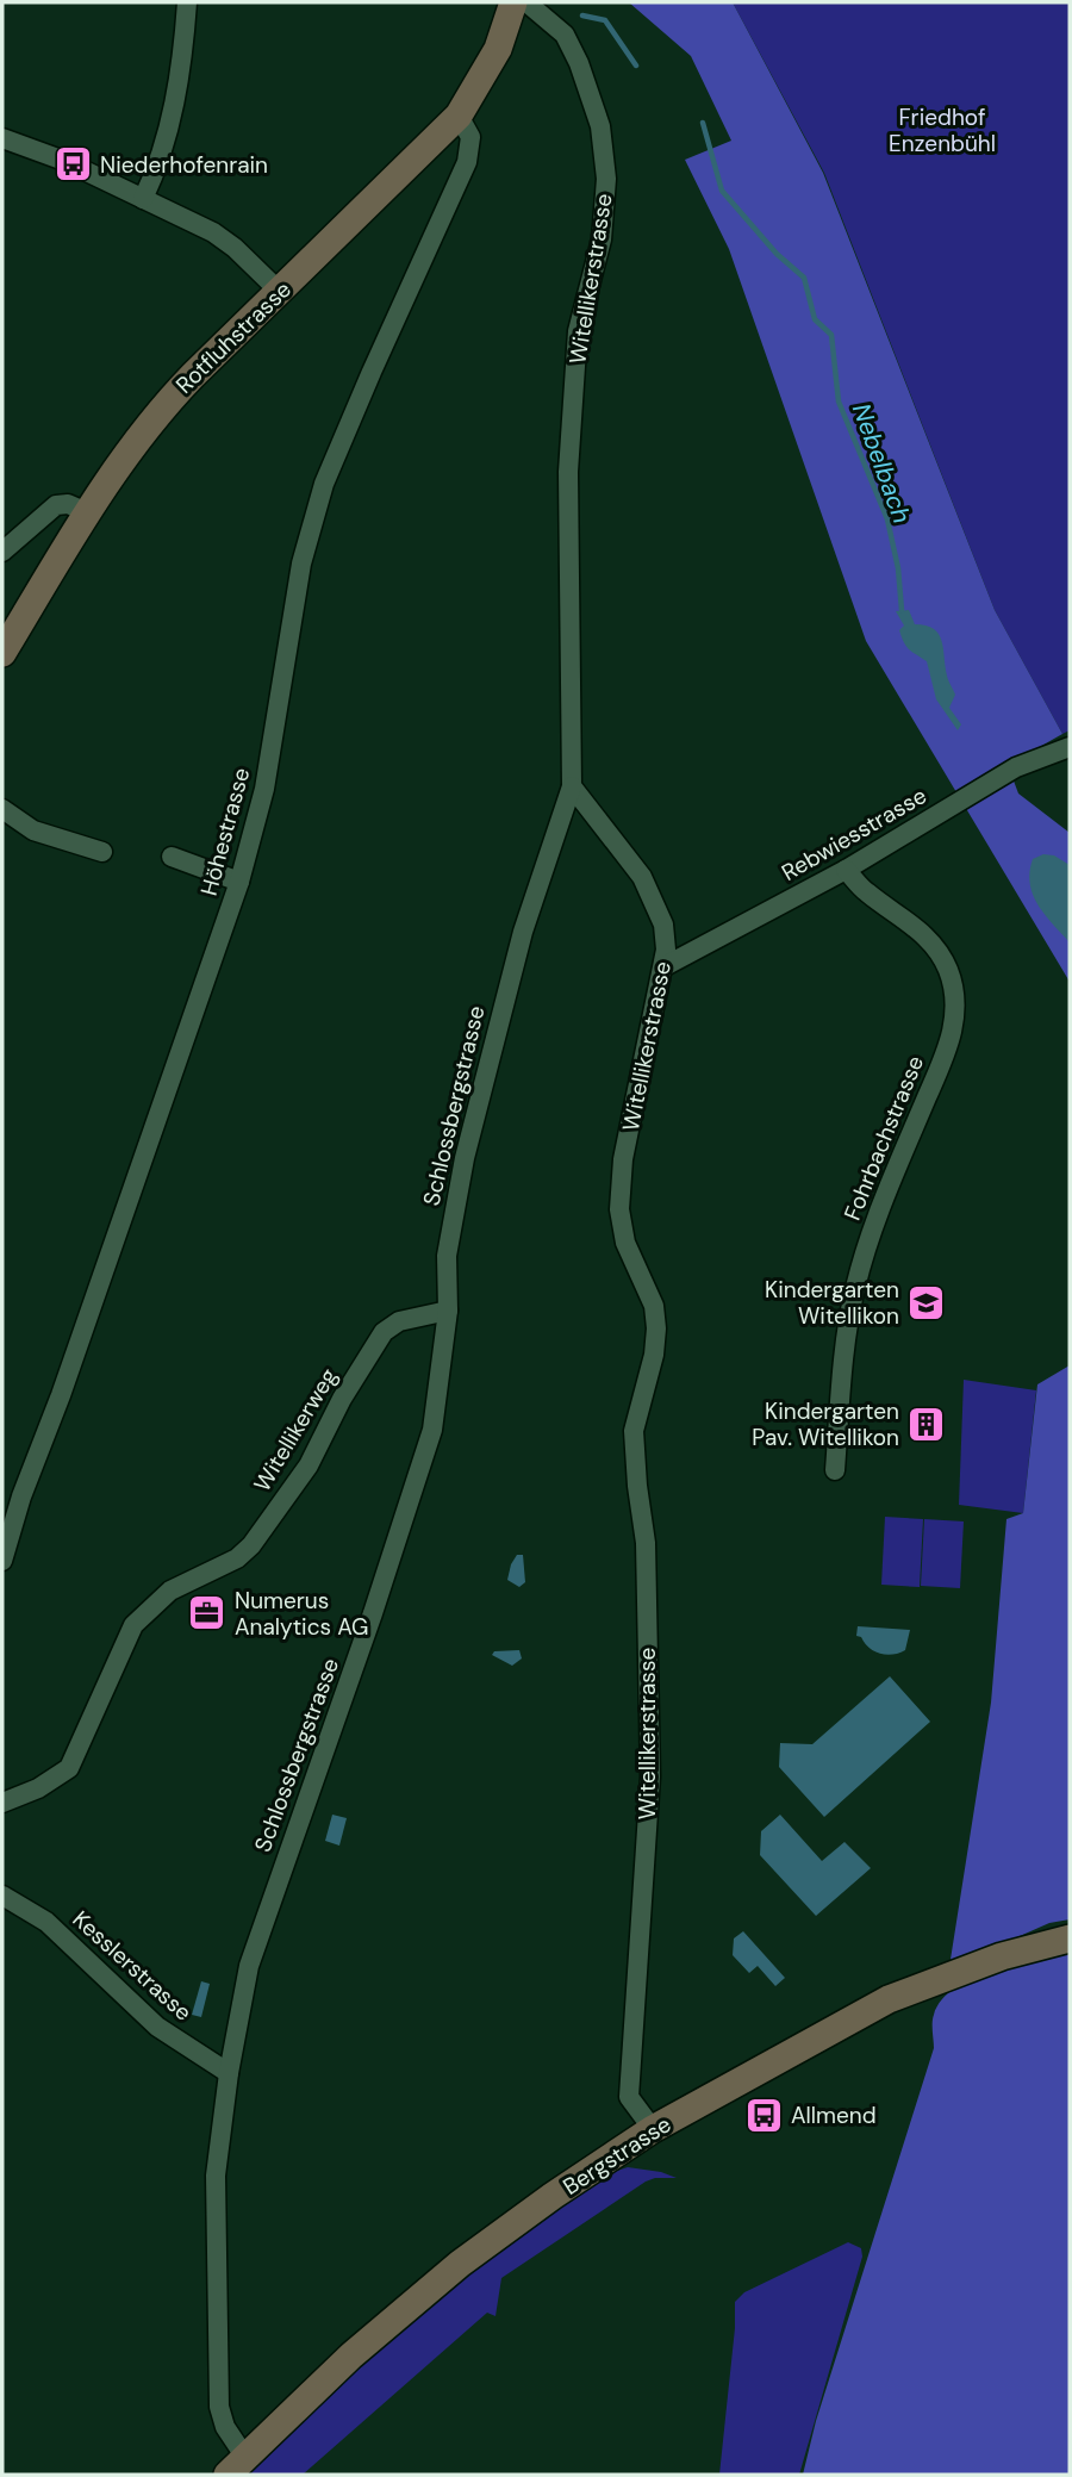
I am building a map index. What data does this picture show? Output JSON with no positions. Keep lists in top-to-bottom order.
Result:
{
  "streets": {
    "main road": ["Rotfluhstrasse", "Bergstrasse"],
    "street": [
      "Witellikerstrasse",
      "Höhestrasse",
      "Rebwiesstrasse",
      "Schlossbergstrasse",
      "Fohrbachstrasse",
      "Witellikerweg",
      "Kesslerstrasse"
    ]
  },
  "crossings": [
    ["Witellikerstrasse", "Rebwiesstrasse"],
    ["Witellikerstrasse", "Schlossbergstrasse"],
    ["Witellikerstrasse", "Bergstrasse"],
    ["Rotfluhstrasse", "Höhestrasse"],
    ["Rebwiesstrasse", "Fohrbachstrasse"],
    ["Schlossbergstrasse", "Witellikerweg"],
    ["Schlossbergstrasse", "Kesslerstrasse"],
    ["Schlossbergstrasse", "Bergstrasse"]
  ],
  "water": ["Nebelbach"],
  "parks": ["Friedhof Enzenbühl"],
  "places": {
    "bus stop": ["Niederhofenrain", "Allmend"],
    "school or university": ["Kindergarten Witellikon"],
    "building": ["Kindergarten Pav. Witellikon"],
    "office": ["Numerus Analytics AG"]
  }
}
